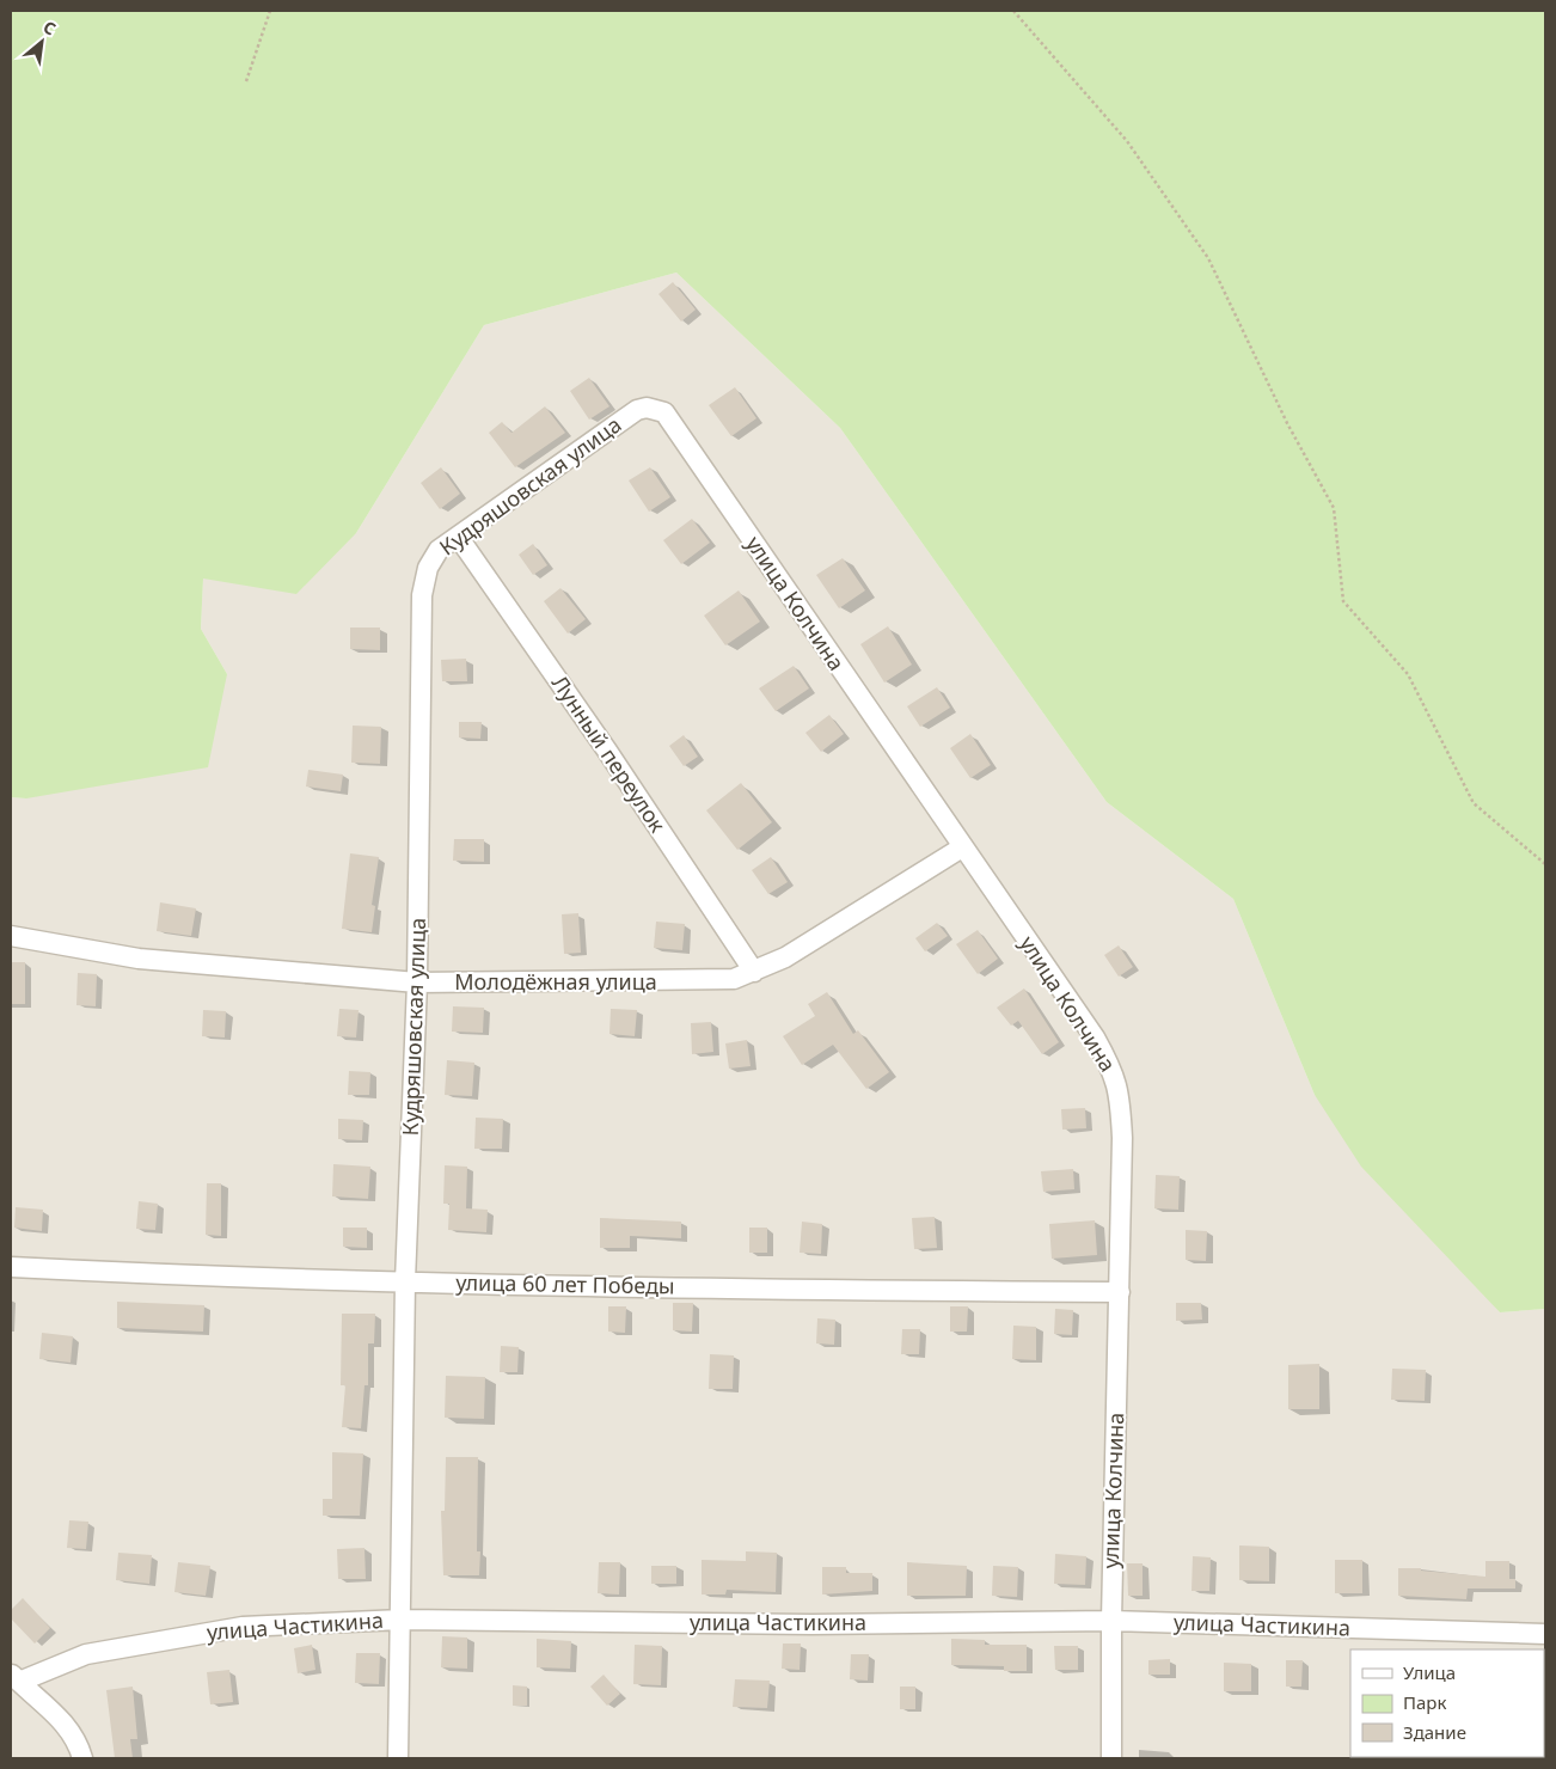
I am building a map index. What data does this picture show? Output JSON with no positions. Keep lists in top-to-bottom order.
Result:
{
  "streets": {
    "street": [
      "Кудряшовская улица",
      "улица Колчина",
      "Лунный переулок",
      "Молодёжная улица",
      "улица 60 лет Победы",
      "улица Частикина"
    ]
  },
  "crossings": [
    ["Кудряшовская улица", "улица Колчина"],
    ["Кудряшовская улица", "Лунный переулок"],
    ["Кудряшовская улица", "Молодёжная улица"],
    ["Кудряшовская улица", "улица 60 лет Победы"],
    ["Кудряшовская улица", "улица Частикина"],
    ["улица Колчина", "Молодёжная улица"],
    ["улица Колчина", "улица 60 лет Победы"],
    ["улица Колчина", "улица Частикина"],
    ["Лунный переулок", "Молодёжная улица"]
  ],
  "legend": ["Улица", "Парк", "Здание"],
  "north": "top right"
}
